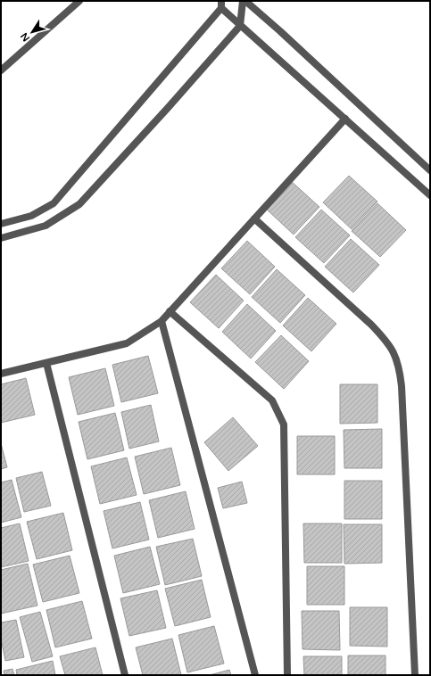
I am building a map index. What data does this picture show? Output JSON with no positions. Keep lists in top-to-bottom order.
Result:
{
  "north": "bottom left"
}
